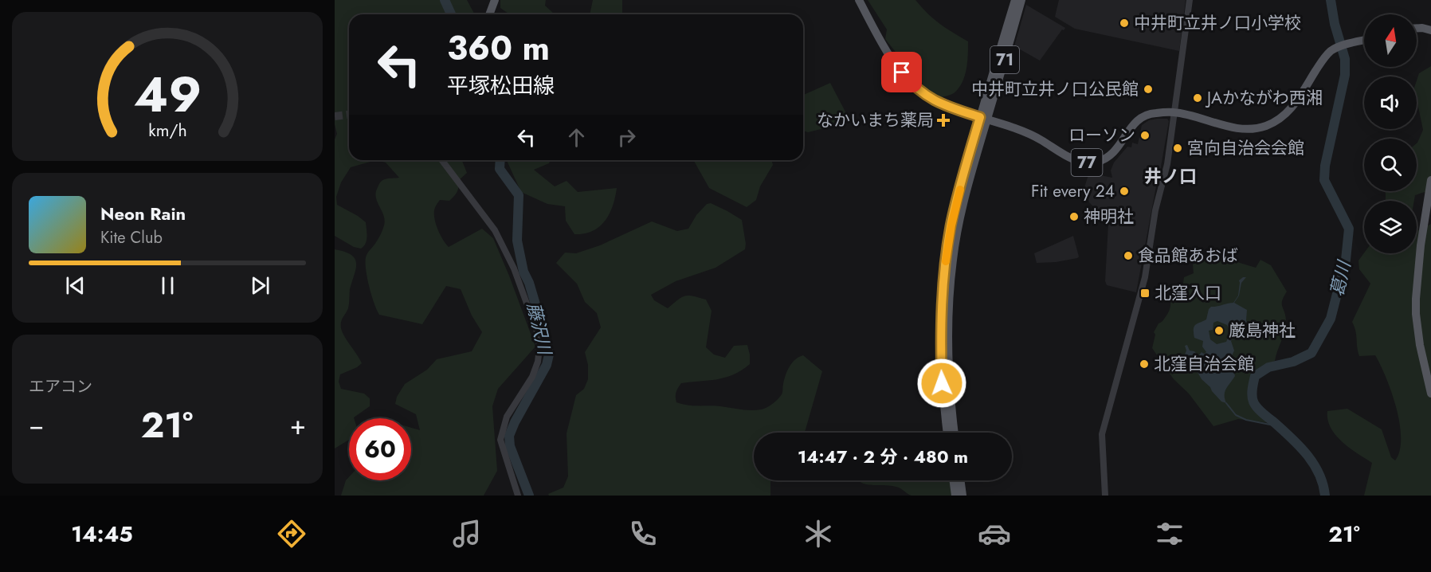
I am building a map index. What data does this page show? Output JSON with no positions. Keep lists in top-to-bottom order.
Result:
{
  "streets": {
    "main road": ["71", "77"]
  },
  "crossings": [
    ["71", "77"]
  ],
  "districts": ["井ノ口"],
  "water": ["葛川", "藤沢川"],
  "places": {
    "other": [
      "中井町立井ノ口小学校",
      "中井町立井ノ口公民館",
      "JAかながわ西湘",
      "ローソン",
      "宮向自治会会館",
      "Fit every 24",
      "神明社",
      "食品館あおば",
      "厳島神社",
      "北窪自治会館"
    ],
    "health": ["なかいまち薬局"],
    "transit": ["北窪入口"]
  },
  "north": "top",
  "page": {
    "turn": ["360 m", "平塚松田線"],
    "song": ["Neon Rain", "Kite Club"],
    "tile": "エアコン",
    "heat": ["−", "21°", "+"],
    "limit": "60",
    "trip": "14:47 · 2 分 · 480 m",
    "tabs": ["14:45", "21°"],
    "gauge": ["49", "km/h"]
  }
}
